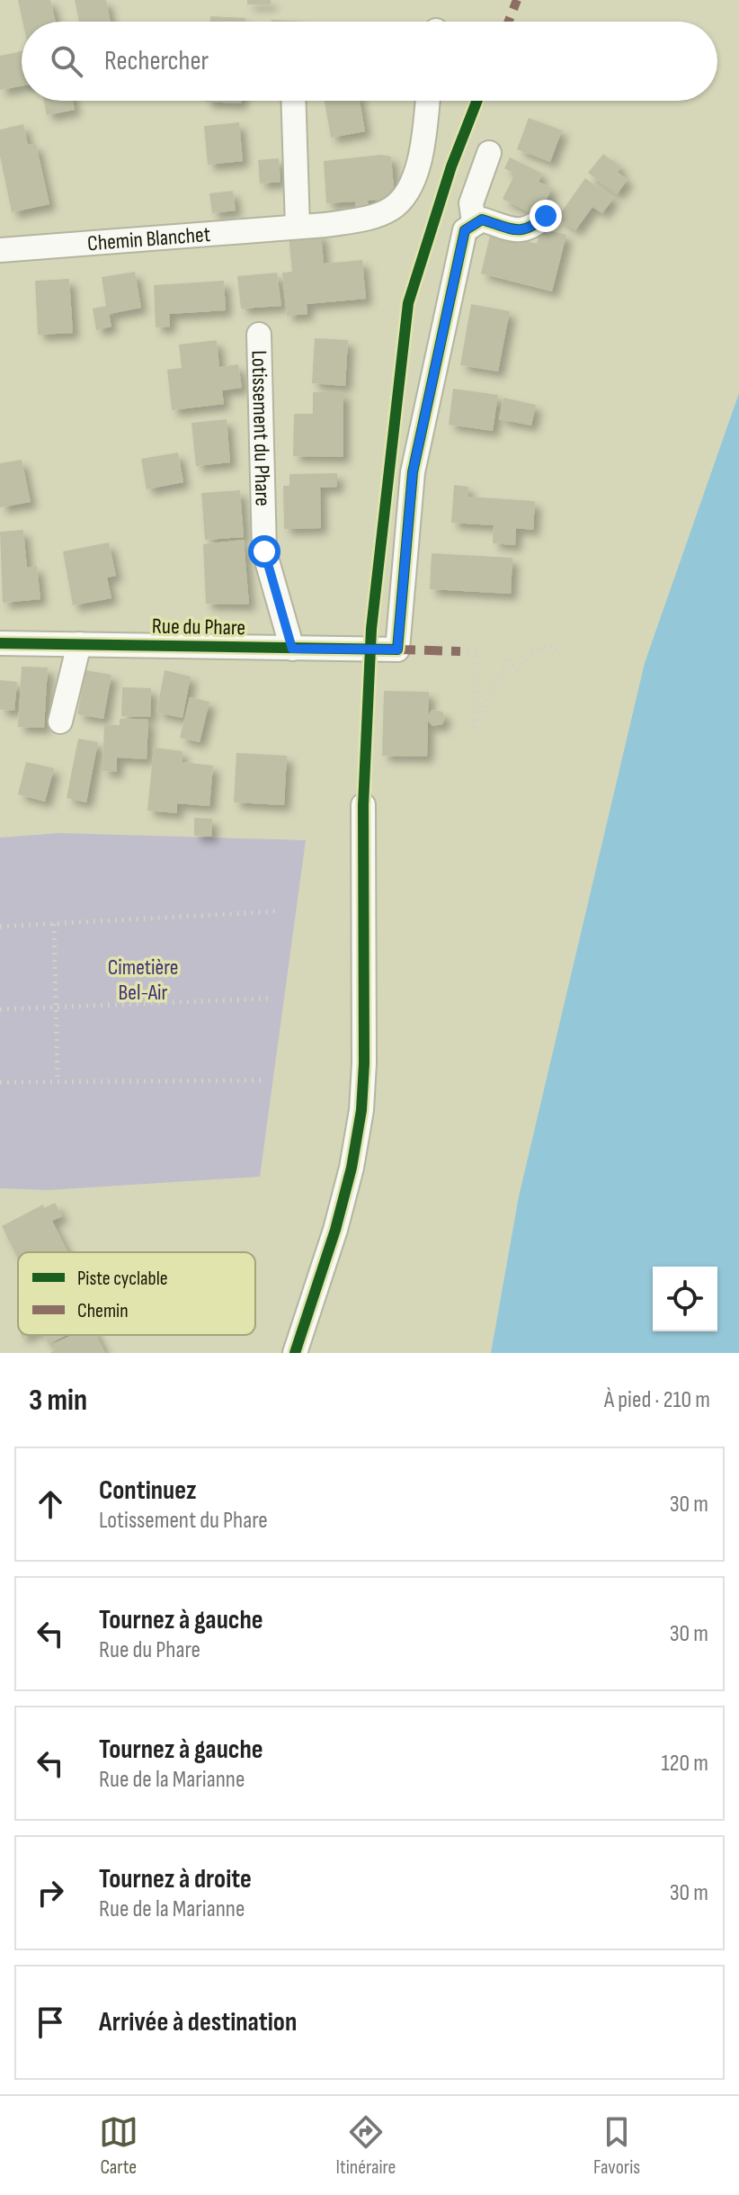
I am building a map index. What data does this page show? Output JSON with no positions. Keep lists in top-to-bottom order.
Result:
{
  "streets": {
    "street": ["Chemin Blanchet", "Lotissement du Phare", "Rue du Phare"]
  },
  "crossings": [
    ["Lotissement du Phare", "Rue du Phare"]
  ],
  "parks": ["Cimetière Bel-Air"],
  "legend": ["Piste cyclable", "Chemin"],
  "page": {
    "search": "Rechercher",
    "heading": ["3 min", "À pied · 210 m"],
    "list": [
      ["Continuez", "Lotissement du Phare", "30 m"],
      ["Tournez à gauche", "Rue du Phare", "30 m"],
      ["Tournez à gauche", "Rue de la Marianne", "120 m"],
      ["Tournez à droite", "Rue de la Marianne", "30 m"],
      "Arrivée à destination"
    ],
    "nav": ["Carte", "Itinéraire", "Favoris"]
  }
}
